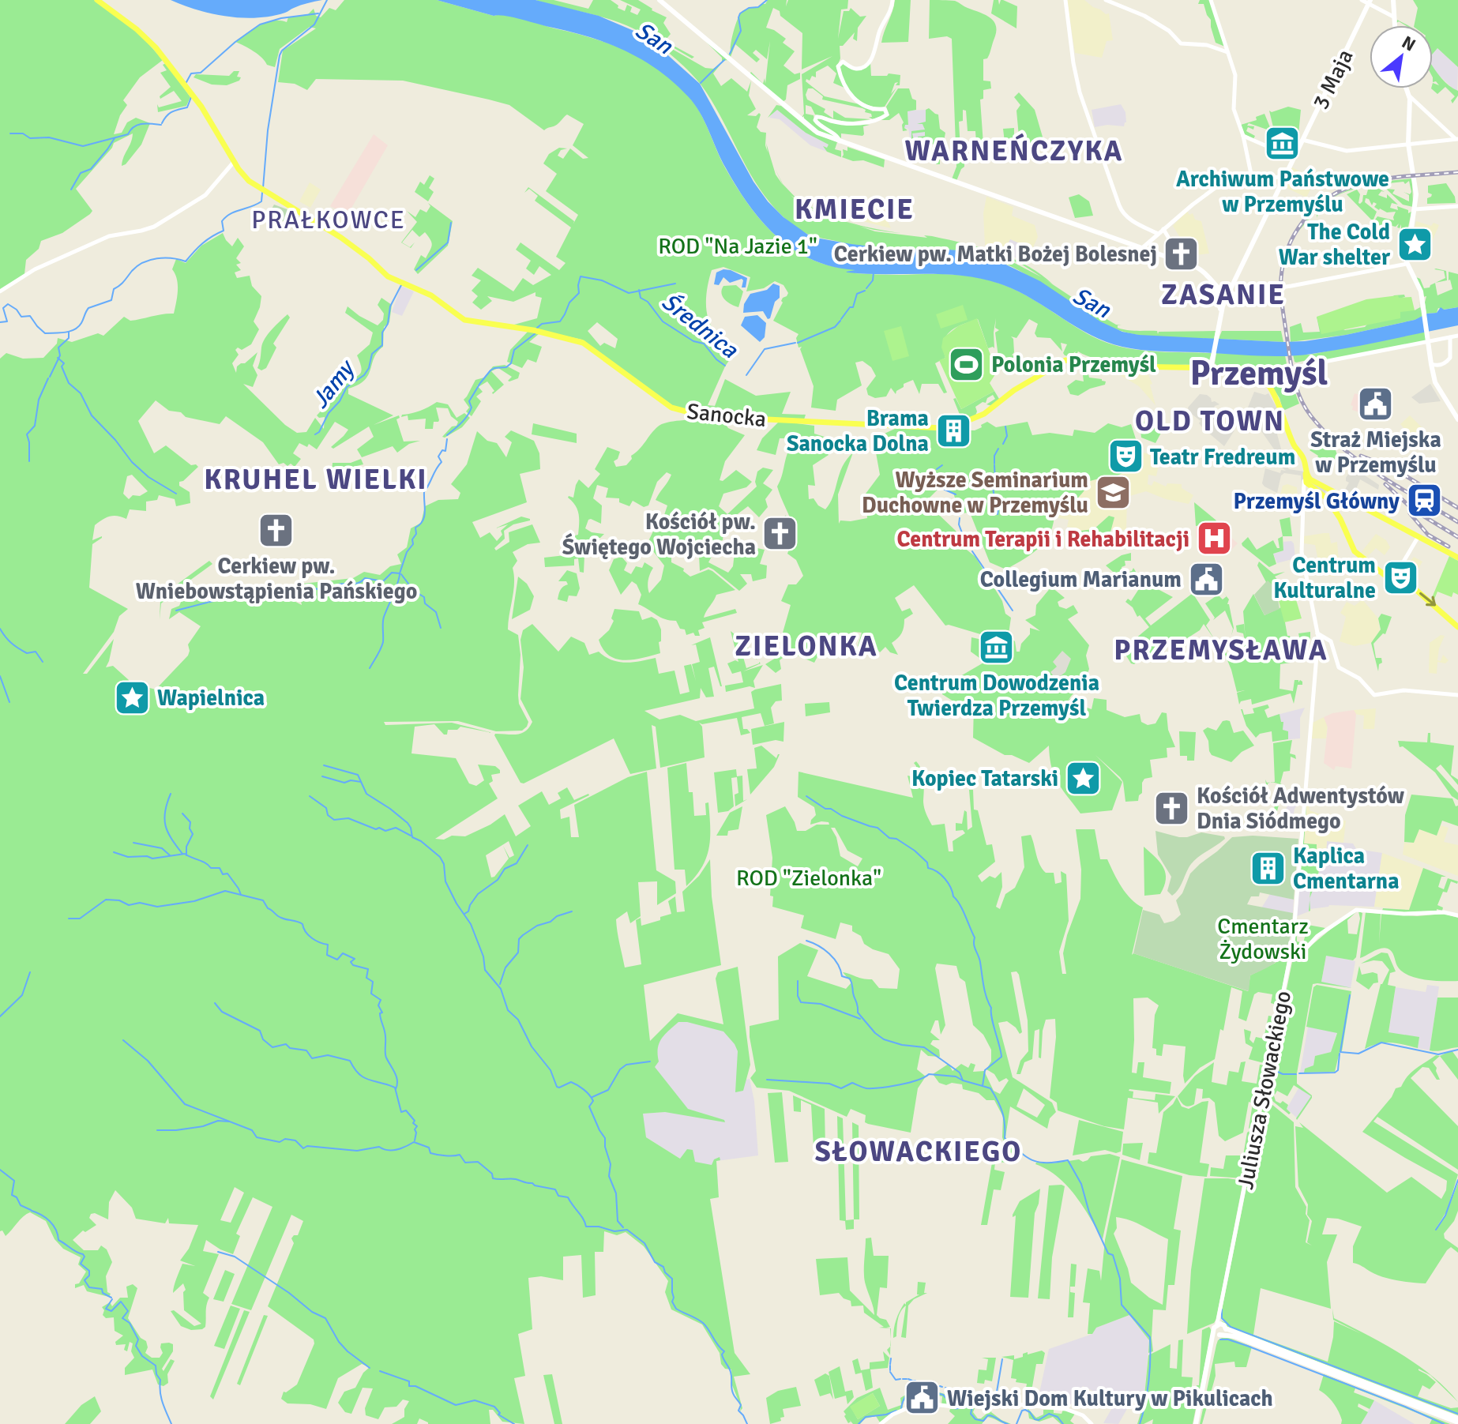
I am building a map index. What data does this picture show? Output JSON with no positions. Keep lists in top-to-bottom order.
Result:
{
  "streets": {
    "main road": ["3 Maja", "Sanocka", "Juliusza Słowackiego"]
  },
  "districts": [
    "WARNEŃCZYKA",
    "KMIECIE",
    "PRAŁKOWCE",
    "ZASANIE",
    "Przemyśl",
    "OLD TOWN",
    "KRUHEL WIELKI",
    "ZIELONKA",
    "PRZEMYSŁAWA",
    "SŁOWACKIEGO"
  ],
  "water": ["San", "Średnica", "Jamy"],
  "parks": ["ROD \"Na Jazie 1\"", "ROD \"Zielonka\"", "Cmentarz Żydowski"],
  "places": {
    "museum": ["Archiwum Państwowe w Przemyślu", "Centrum Dowodzenia Twierdza Przemyśl"],
    "place": ["The Cold War shelter", "Wapielnica", "Kopiec Tatarski"],
    "church": [
      "Cerkiew pw. Matki Bożej Bolesnej",
      "Cerkiew pw. Wniebowstąpienia Pańskiego",
      "Kościół pw. Świętego Wojciecha",
      "Kościół Adwentystów Dnia Siódmego"
    ],
    "sports": ["Polonia Przemyśl"],
    "public building": ["Straż Miejska w Przemyślu", "Collegium Marianum", "Wiejski Dom Kultury w Pikulicach"],
    "building": ["Brama Sanocka Dolna", "Kaplica Cmentarna"],
    "theatre": ["Teatr Fredreum", "Centrum Kulturalne"],
    "school or university": ["Wyższe Seminarium Duchowne w Przemyślu"],
    "station": ["Przemyśl Główny"],
    "hospital": ["Centrum Terapii i Rehabilitacji"]
  },
  "north": "top right"
}
